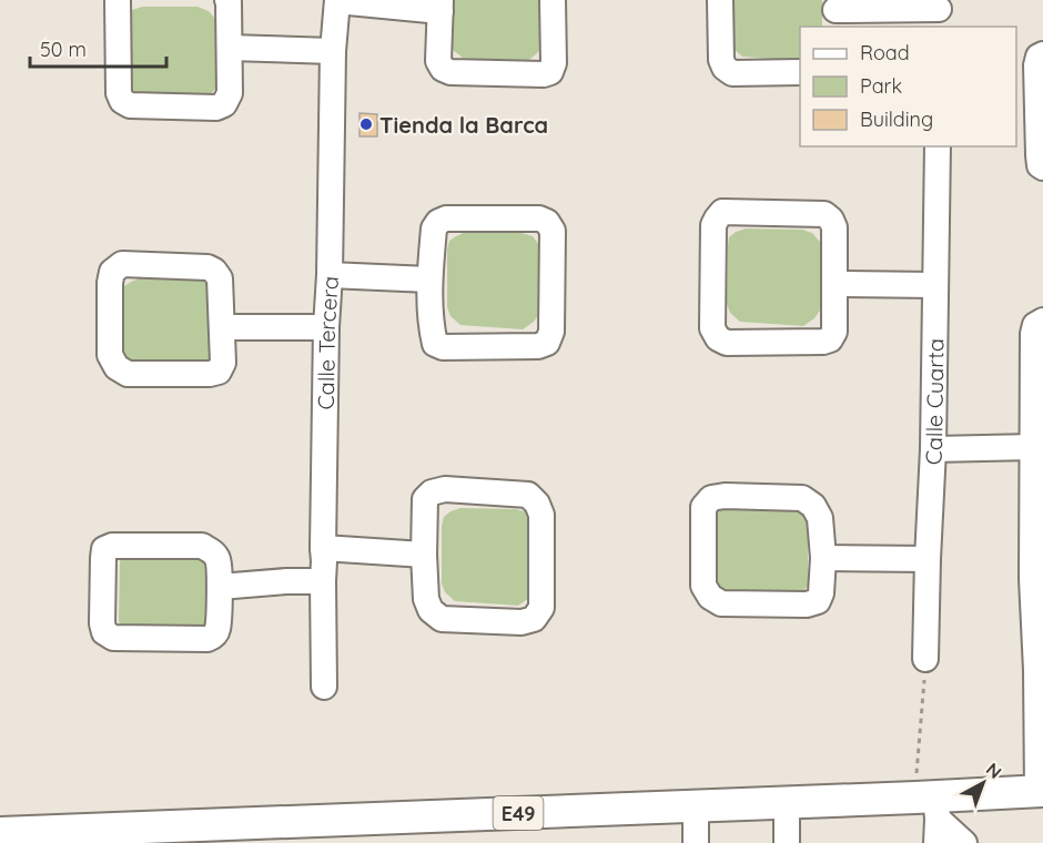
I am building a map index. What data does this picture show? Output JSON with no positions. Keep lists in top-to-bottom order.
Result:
{
  "streets": {
    "main road": ["E49"],
    "street": ["Calle Tercera", "Calle Cuarta"]
  },
  "places": ["Tienda la Barca"],
  "legend": ["Road", "Park", "Building"],
  "scale_bar": "50 m",
  "north": "top right"
}
